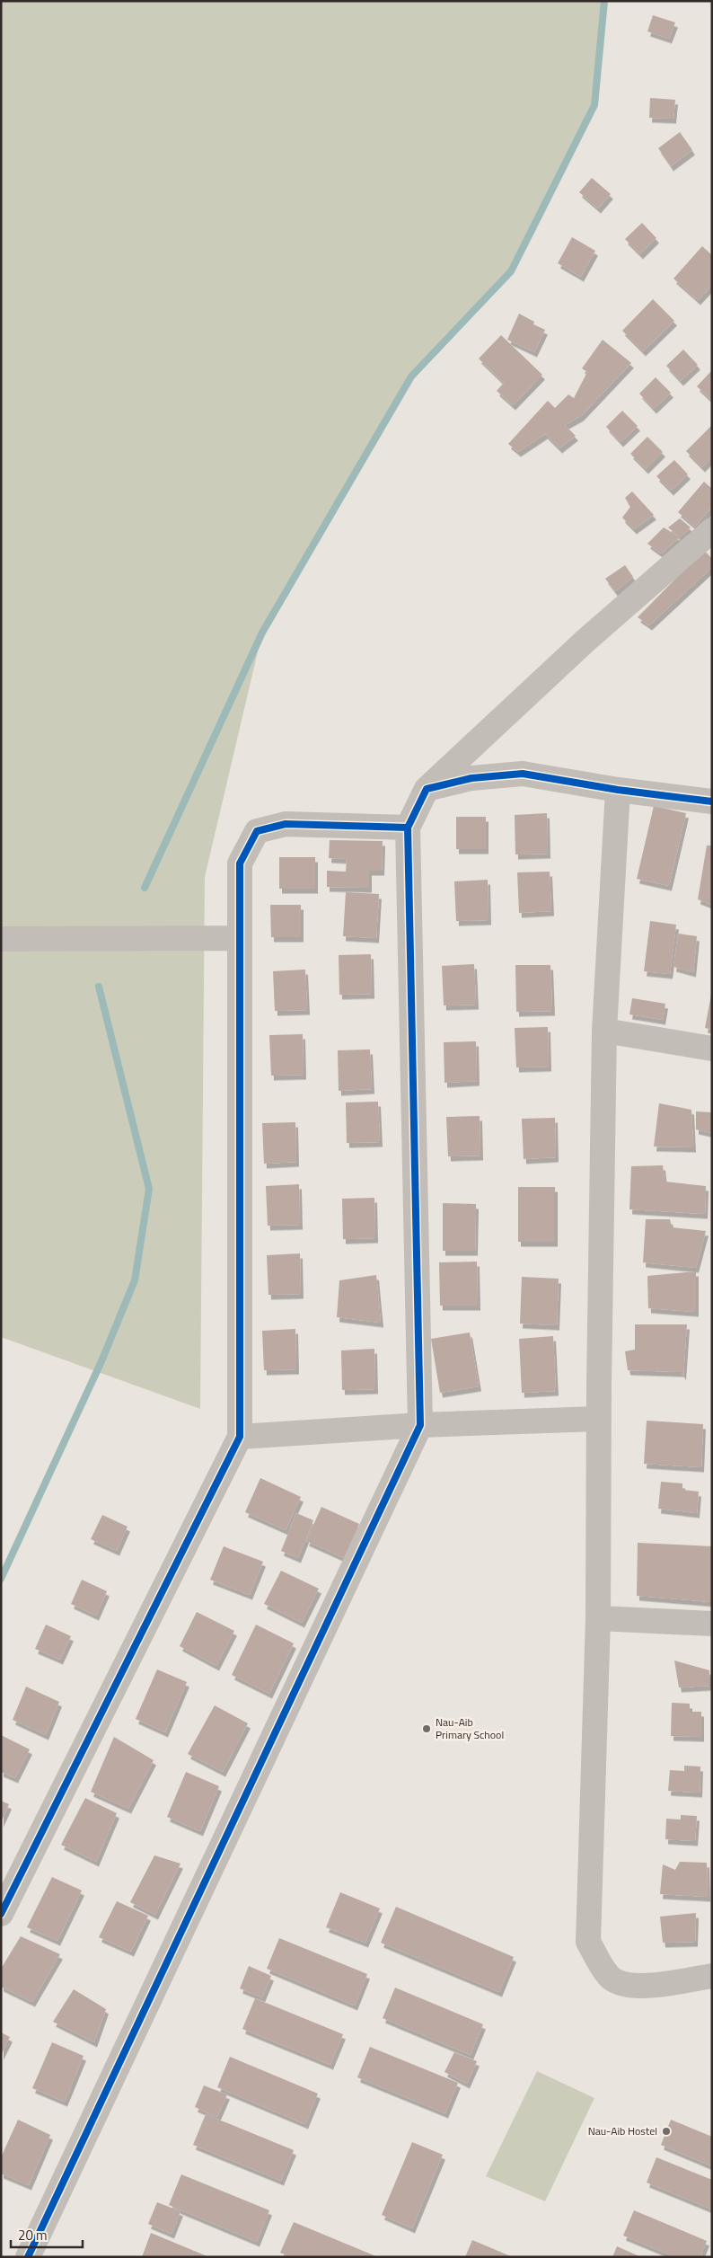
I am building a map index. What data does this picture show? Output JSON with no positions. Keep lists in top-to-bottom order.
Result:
{
  "places": ["Nau-Aib Primary School", "Nau-Aib Hostel"],
  "scale_bar": "20 m"
}
